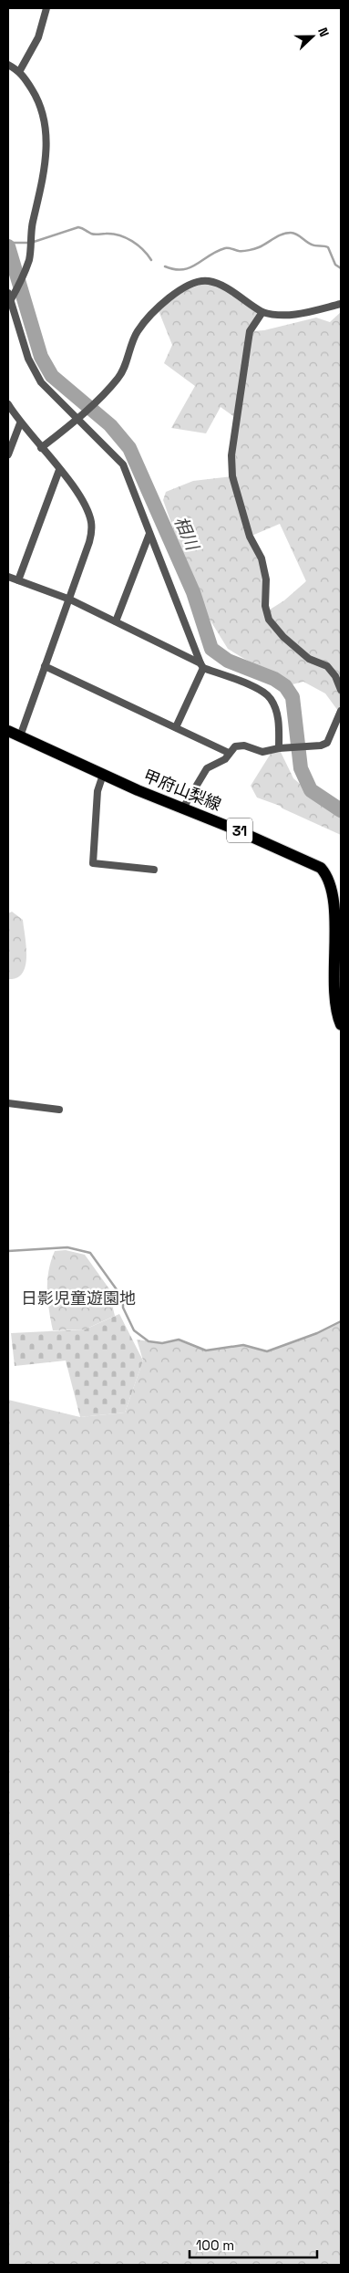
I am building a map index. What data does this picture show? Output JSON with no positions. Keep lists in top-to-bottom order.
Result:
{
  "streets": {
    "main road": ["甲府山梨線", "31"]
  },
  "water": ["相川"],
  "parks": ["日影児童遊園地"],
  "scale_bar": "100 m",
  "north": "right"
}
